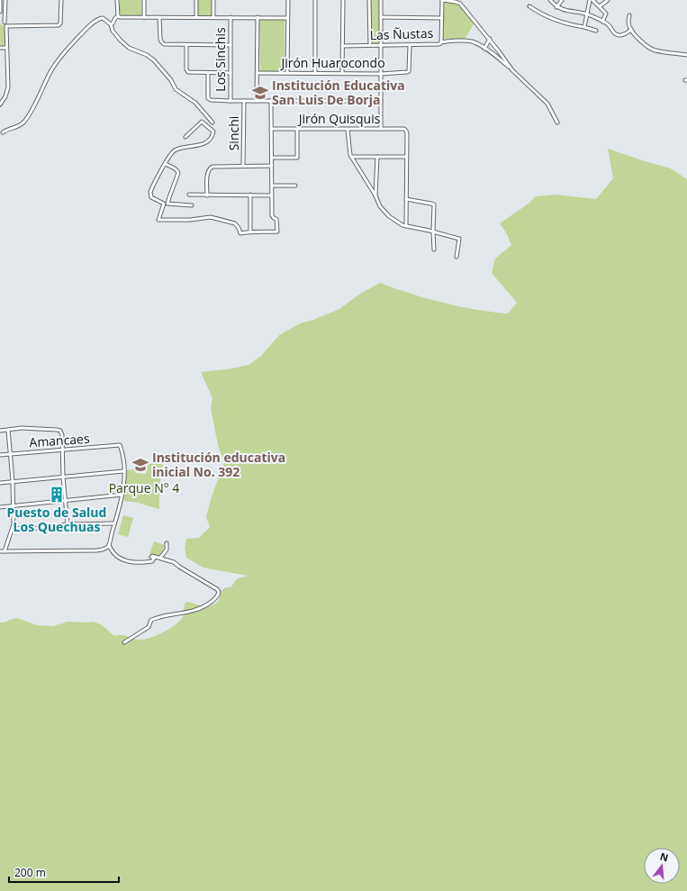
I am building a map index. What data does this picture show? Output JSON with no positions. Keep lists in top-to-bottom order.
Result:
{
  "streets": {
    "street": [
      "Las Ñustas",
      "Los Sinchis",
      "Jirón Huarocondo",
      "Jirón Quisquis",
      "Sinchi",
      "Amancaes"
    ]
  },
  "crossings": [
    ["Las Ñustas", "Jirón Huarocondo"]
  ],
  "parks": ["Parque N° 4"],
  "places": {
    "school or university": ["Institución Educativa San Luis De Borja", "Institución educativa inicial No. 392"],
    "building": ["Puesto de Salud Los Quechuas"]
  },
  "scale_bar": "200 m",
  "north": "top"
}
